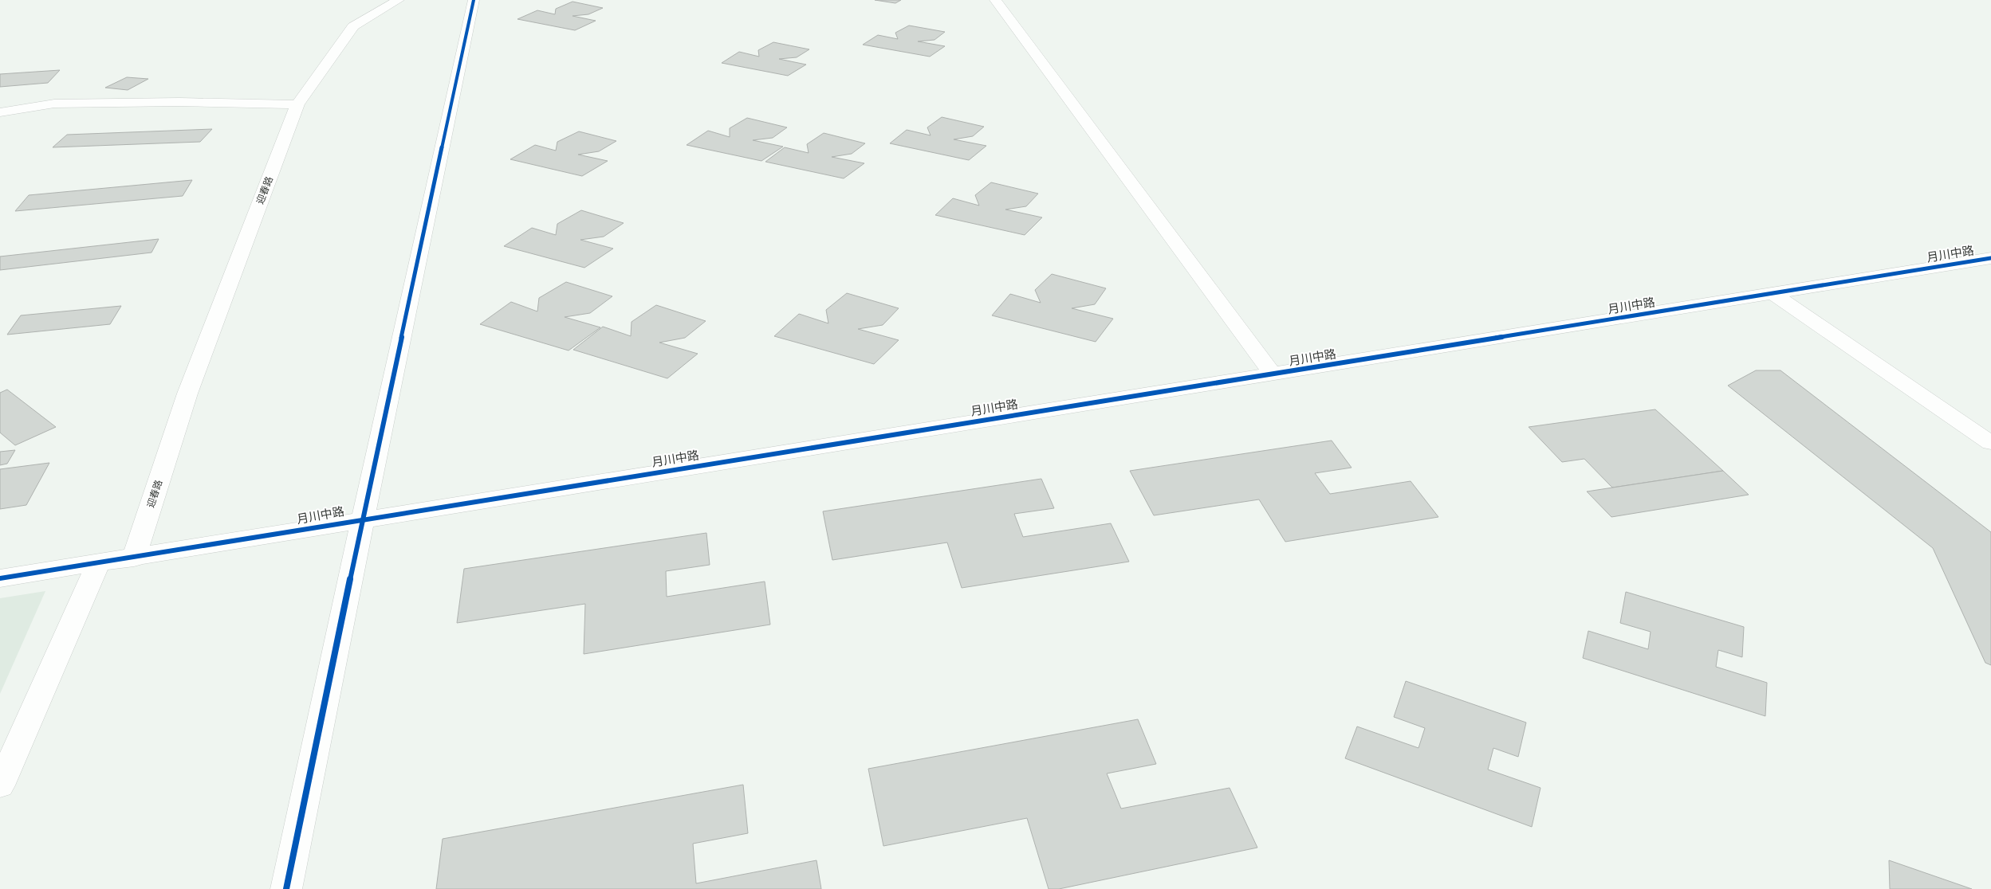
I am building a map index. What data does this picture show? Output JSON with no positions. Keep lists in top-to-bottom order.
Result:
{
  "streets": {
    "street": ["迎春路", "月川中路"]
  },
  "crossings": [
    ["迎春路", "月川中路"]
  ]
}
